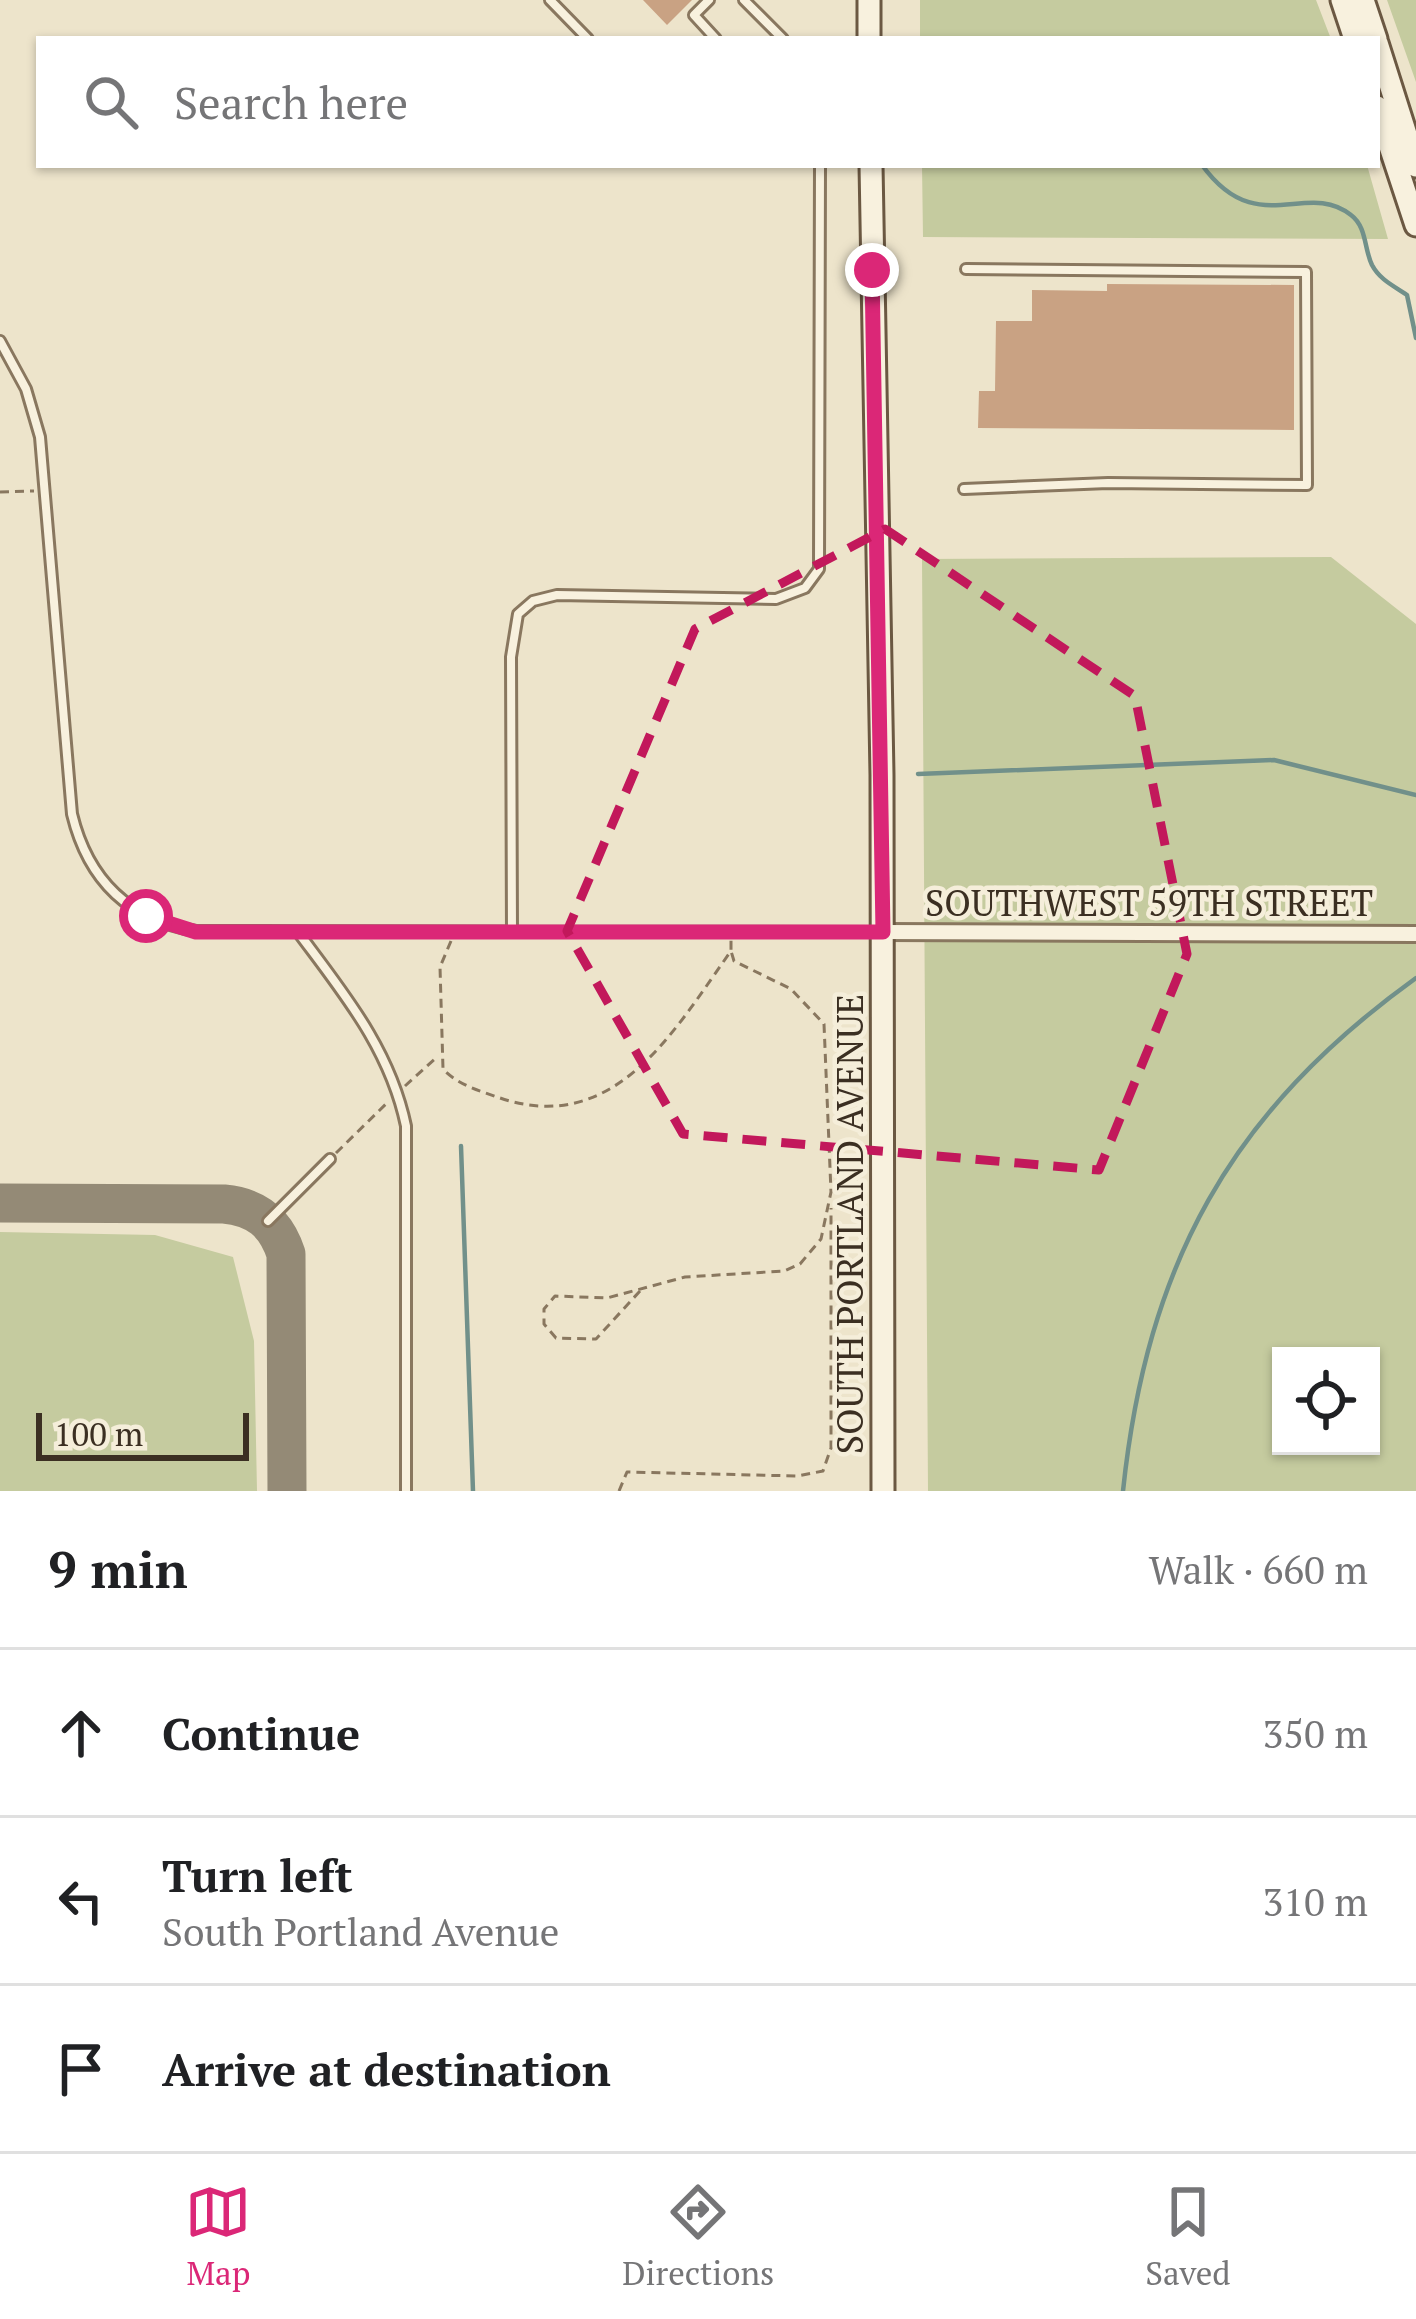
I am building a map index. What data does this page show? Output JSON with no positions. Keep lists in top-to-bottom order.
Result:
{
  "streets": {
    "main road": ["SOUTH PORTLAND AVENUE"],
    "street": ["SOUTHWEST 59TH STREET"]
  },
  "crossings": [
    ["SOUTHWEST 59TH STREET", "SOUTH PORTLAND AVENUE"]
  ],
  "scale_bar": "100 m",
  "page": {
    "search": "Search here",
    "scale": "100 m",
    "heading": ["9 min", "Walk · 660 m"],
    "list": [
      ["Continue", "350 m"],
      ["Turn left", "South Portland Avenue", "310 m"],
      "Arrive at destination"
    ],
    "nav": ["Map", "Directions", "Saved"]
  }
}
